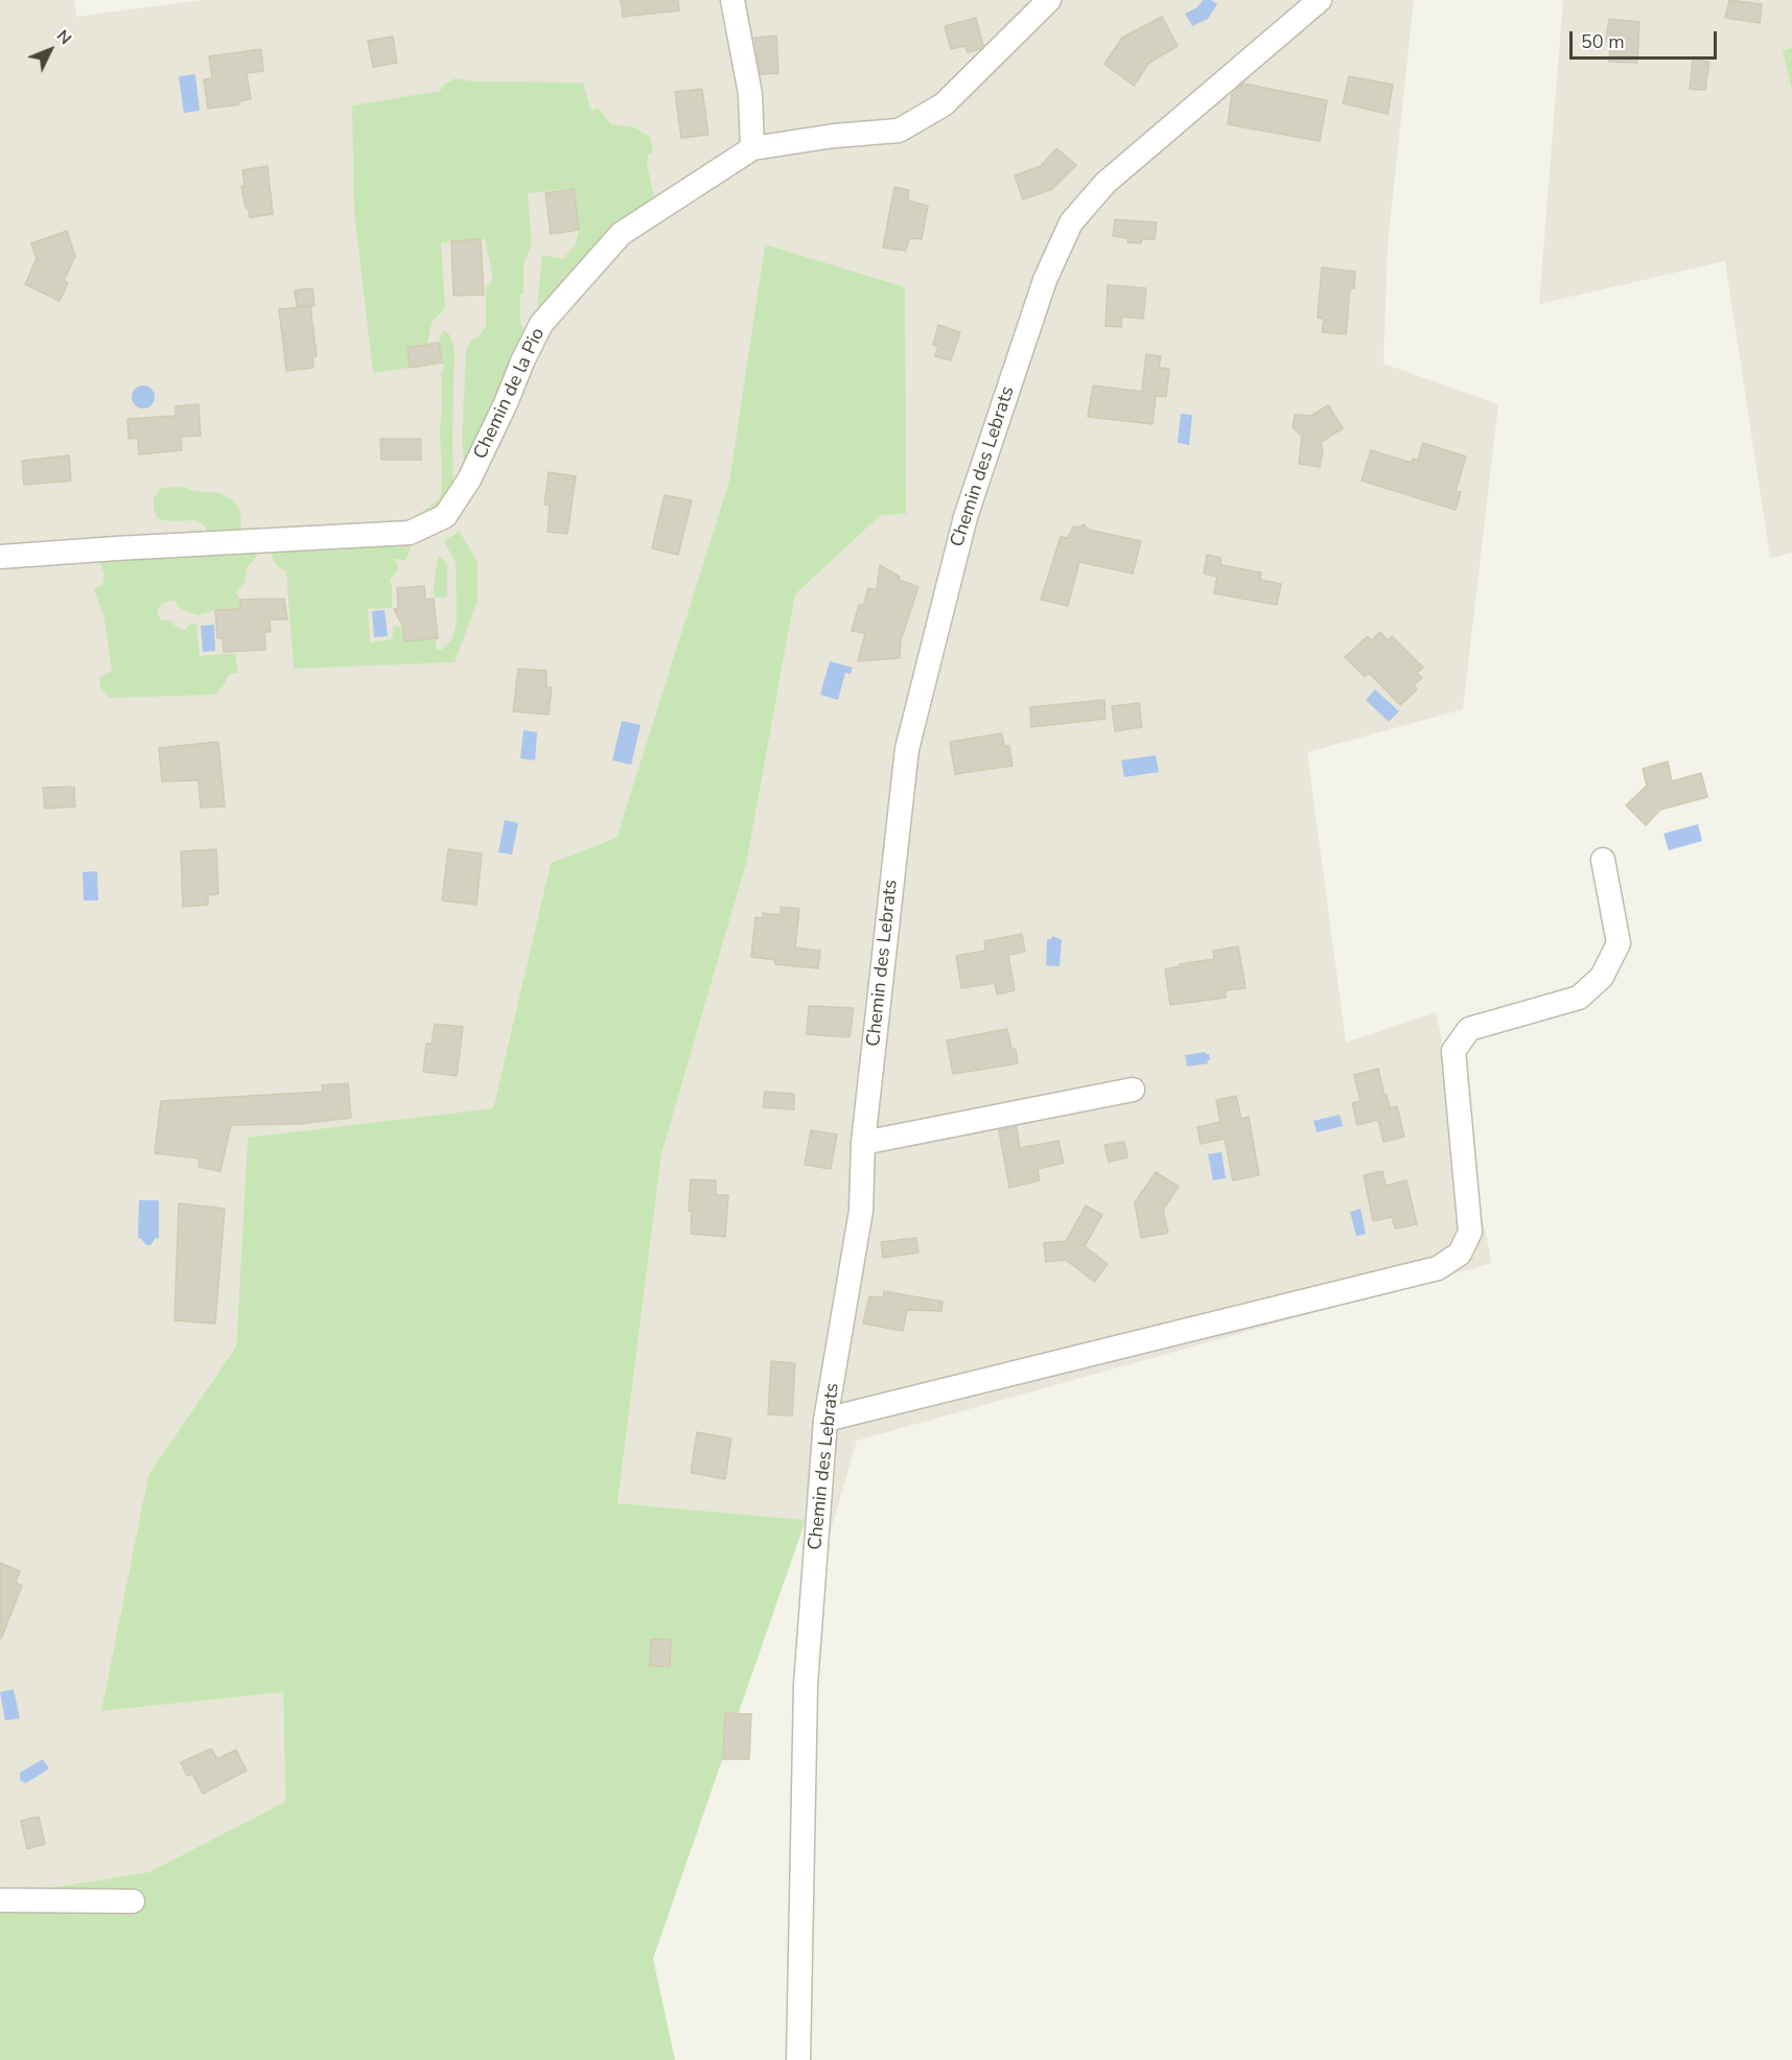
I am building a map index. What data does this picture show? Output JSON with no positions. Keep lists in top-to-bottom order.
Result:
{
  "streets": {
    "street": ["Chemin de la Pio", "Chemin des Lebrats"]
  },
  "scale_bar": "50 m",
  "north": "top right"
}
